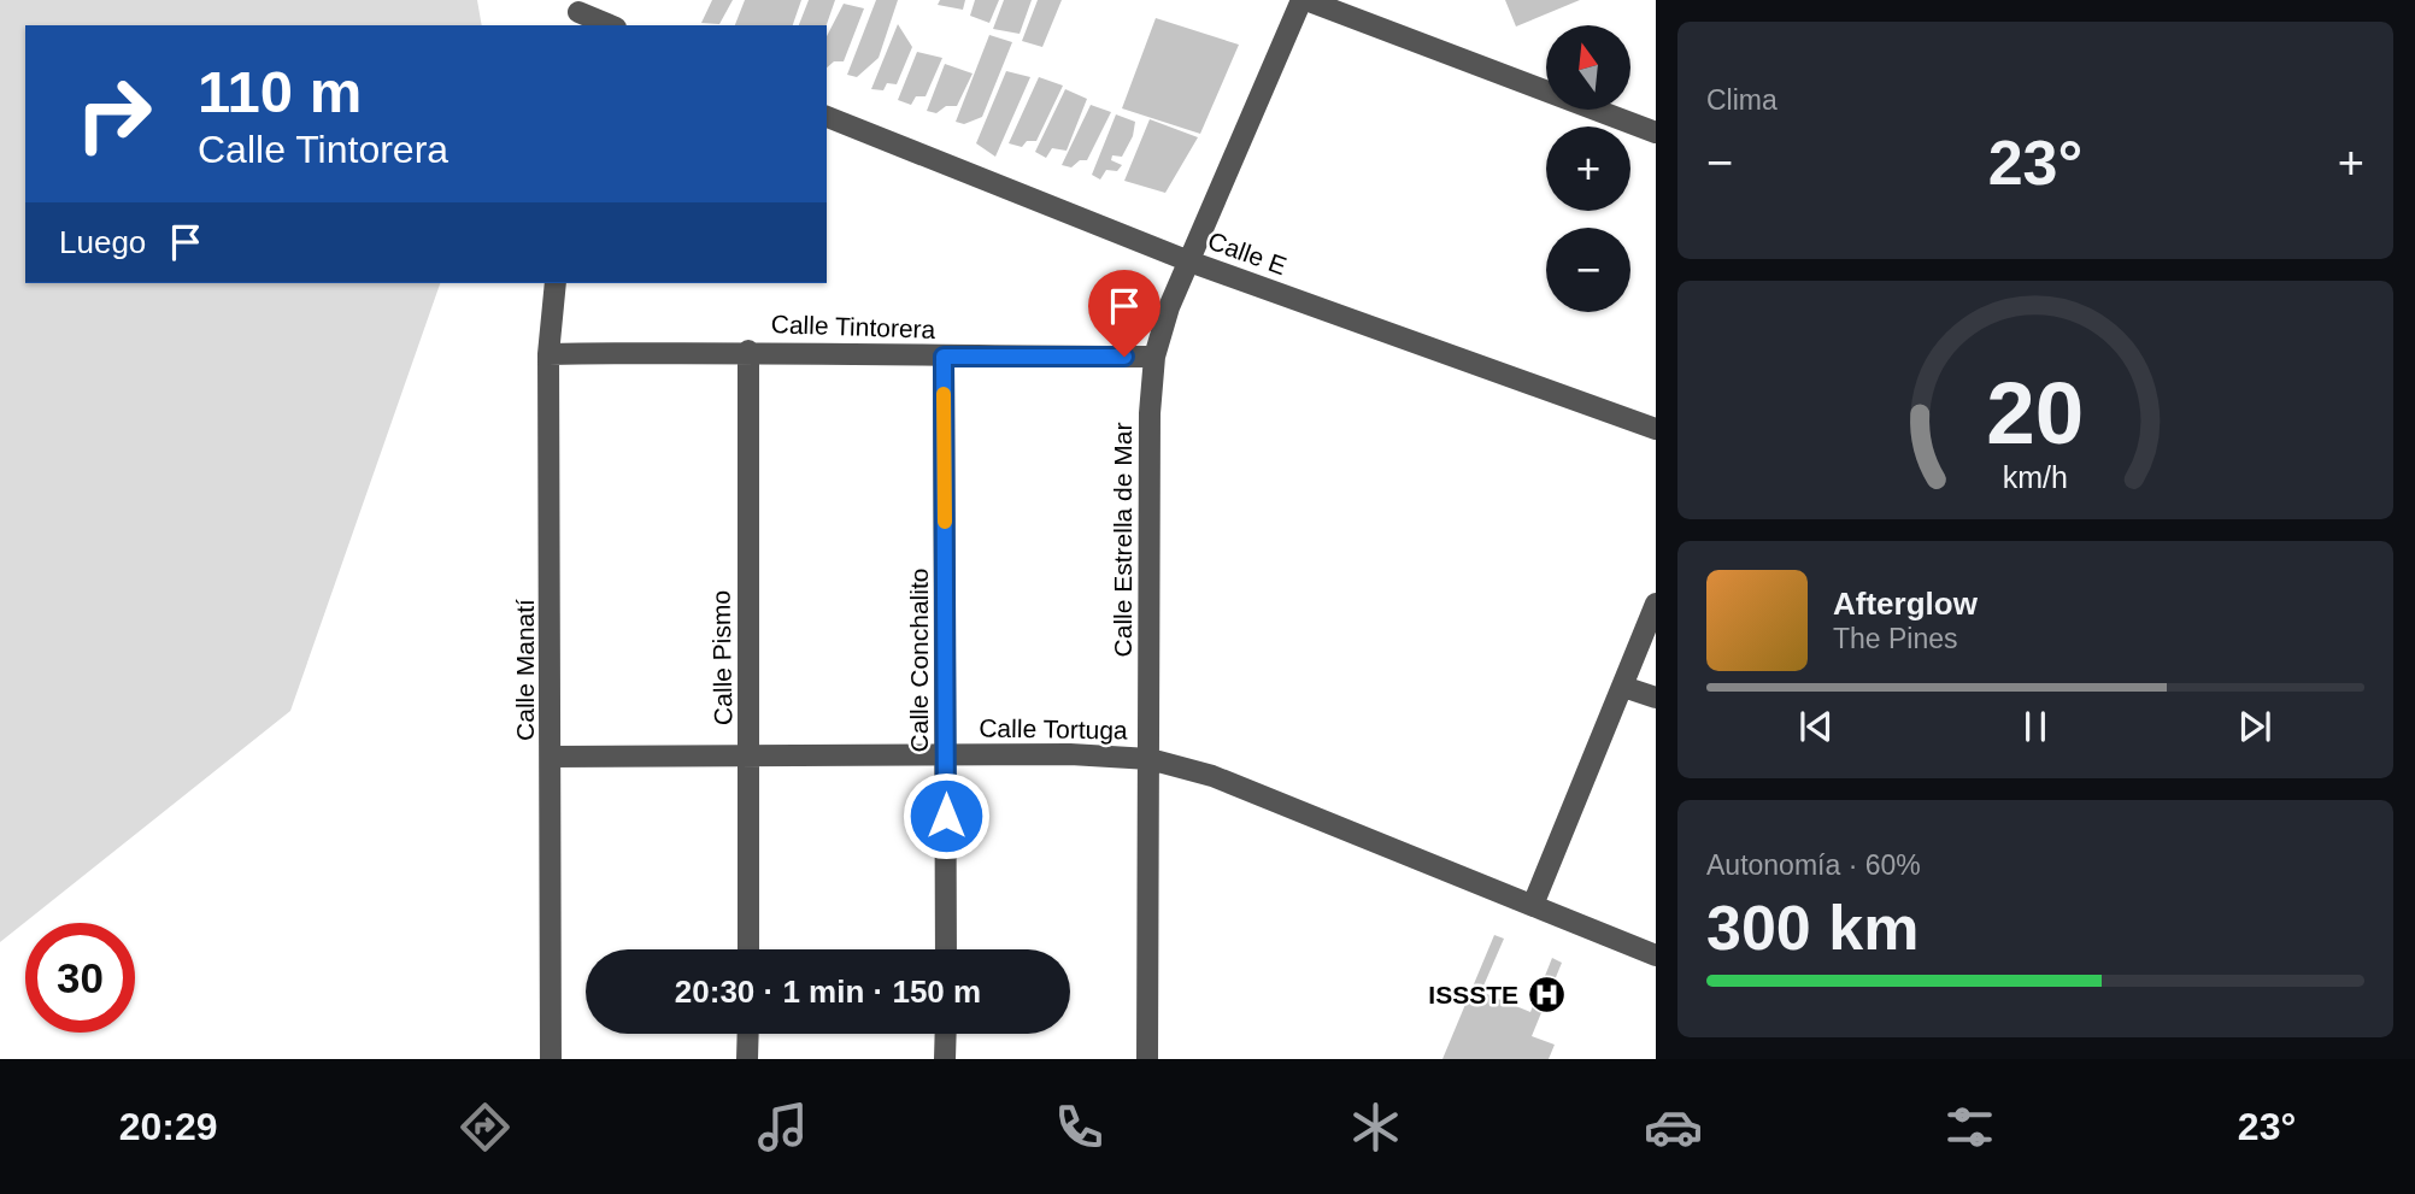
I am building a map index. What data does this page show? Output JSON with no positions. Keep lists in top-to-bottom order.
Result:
{
  "streets": {
    "street": [
      "Calle E",
      "Calle Tintorera",
      "Calle Estrella de Mar",
      "Calle Pismo",
      "Calle Conchalito",
      "Calle Manatí",
      "Calle Tortuga"
    ]
  },
  "crossings": [
    ["Calle E", "Calle Estrella de Mar"],
    ["Calle Tintorera", "Calle Estrella de Mar"],
    ["Calle Tintorera", "Calle Pismo"],
    ["Calle Tintorera", "Calle Conchalito"],
    ["Calle Tintorera", "Calle Manatí"],
    ["Calle Estrella de Mar", "Calle Tortuga"],
    ["Calle Pismo", "Calle Tortuga"],
    ["Calle Conchalito", "Calle Tortuga"],
    ["Calle Manatí", "Calle Tortuga"]
  ],
  "places": {
    "hospital": ["ISSSTE"]
  },
  "north": "top",
  "page": {
    "tile": [
      "Clima",
      ["Autonomía · 60%", "300 km"]
    ],
    "map_buttons": ["+", "−"],
    "turn": ["110 m", "Calle Tintorera"],
    "heat": ["−", "23°", "+"],
    "then": "Luego",
    "song": ["Afterglow", "The Pines"],
    "limit": "30",
    "trip": "20:30 · 1 min · 150 m",
    "tabs": ["20:29", "23°"],
    "gauge": ["20", "km/h"]
  }
}
